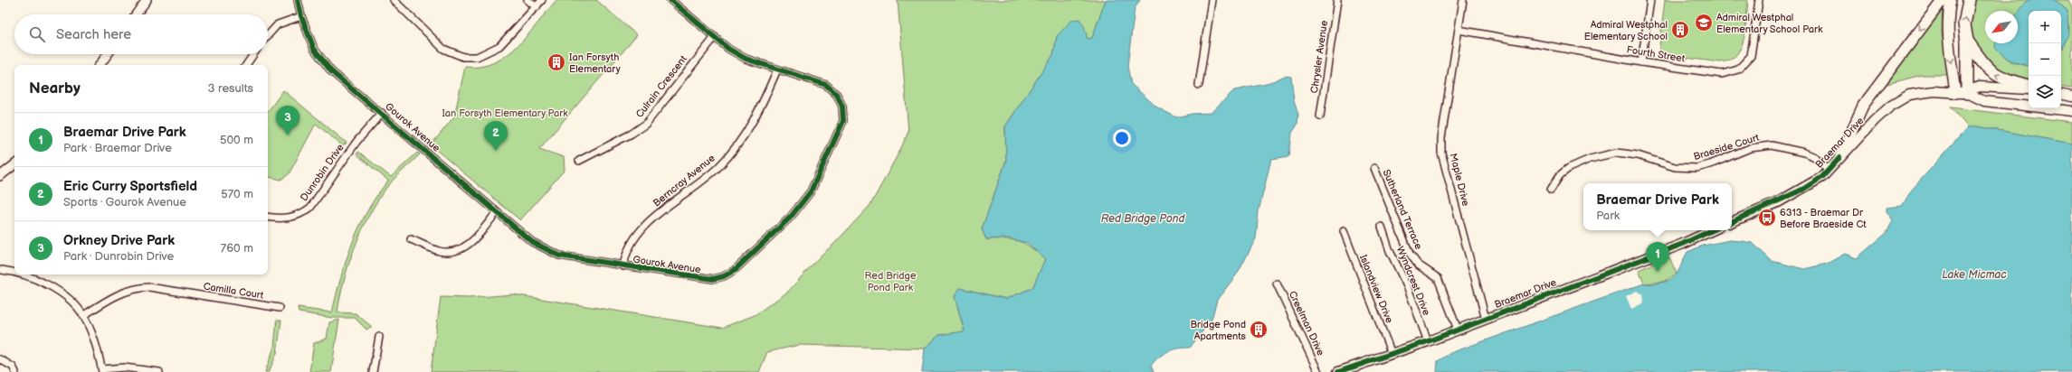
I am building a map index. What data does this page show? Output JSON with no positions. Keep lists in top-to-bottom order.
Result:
{
  "streets": {
    "main road": ["Braemar Drive"],
    "street": [
      "Fourth Street",
      "Chrysler Avenue",
      "Culrain Crescent",
      "Gourok Avenue",
      "Braeside Court",
      "Dunrobin Drive",
      "Maple Drive",
      "Berncray Avenue",
      "Sutherland Terrace",
      "Wyndcrest Drive",
      "Islandview Drive",
      "Camilla Court",
      "Creelman Drive"
    ]
  },
  "crossings": [
    ["Fourth Street", "Maple Drive"],
    ["Culrain Crescent", "Gourok Avenue"],
    ["Gourok Avenue", "Dunrobin Drive"],
    ["Gourok Avenue", "Berncray Avenue"],
    ["Braemar Drive", "Braeside Court"],
    ["Braemar Drive", "Maple Drive"],
    ["Braemar Drive", "Sutherland Terrace"],
    ["Braemar Drive", "Wyndcrest Drive"],
    ["Braemar Drive", "Islandview Drive"]
  ],
  "water": ["Red Bridge Pond", "Lake Micmac"],
  "parks": ["Ian Forsyth Elementary Park", "Red Bridge Pond Park"],
  "places": {
    "school or university": ["Admiral Westphal Elementary School Park"],
    "building": ["Admiral Westphal Elementary School", "Ian Forsyth Elementary", "Bridge Pond Apartments"],
    "bus stop": ["6313 - Braemar Dr Before Braeside Ct"]
  },
  "north": "bottom left",
  "page": {
    "map_buttons": ["+", "−"],
    "search": "Search here",
    "heading": ["Nearby", "3 results"],
    "pins": ["3", "2", "1"],
    "list": [
      {
        "mark": "1",
        "name": "Braemar Drive Park",
        "note": "Park · Braemar Drive",
        "value": "500 m"
      },
      {
        "mark": "2",
        "name": "Eric Curry Sportsfield",
        "note": "Sports · Gourok Avenue",
        "value": "570 m"
      },
      {
        "mark": "3",
        "name": "Orkney Drive Park",
        "note": "Park · Dunrobin Drive",
        "value": "760 m"
      }
    ],
    "popup": ["Braemar Drive Park", "Park"]
  }
}
